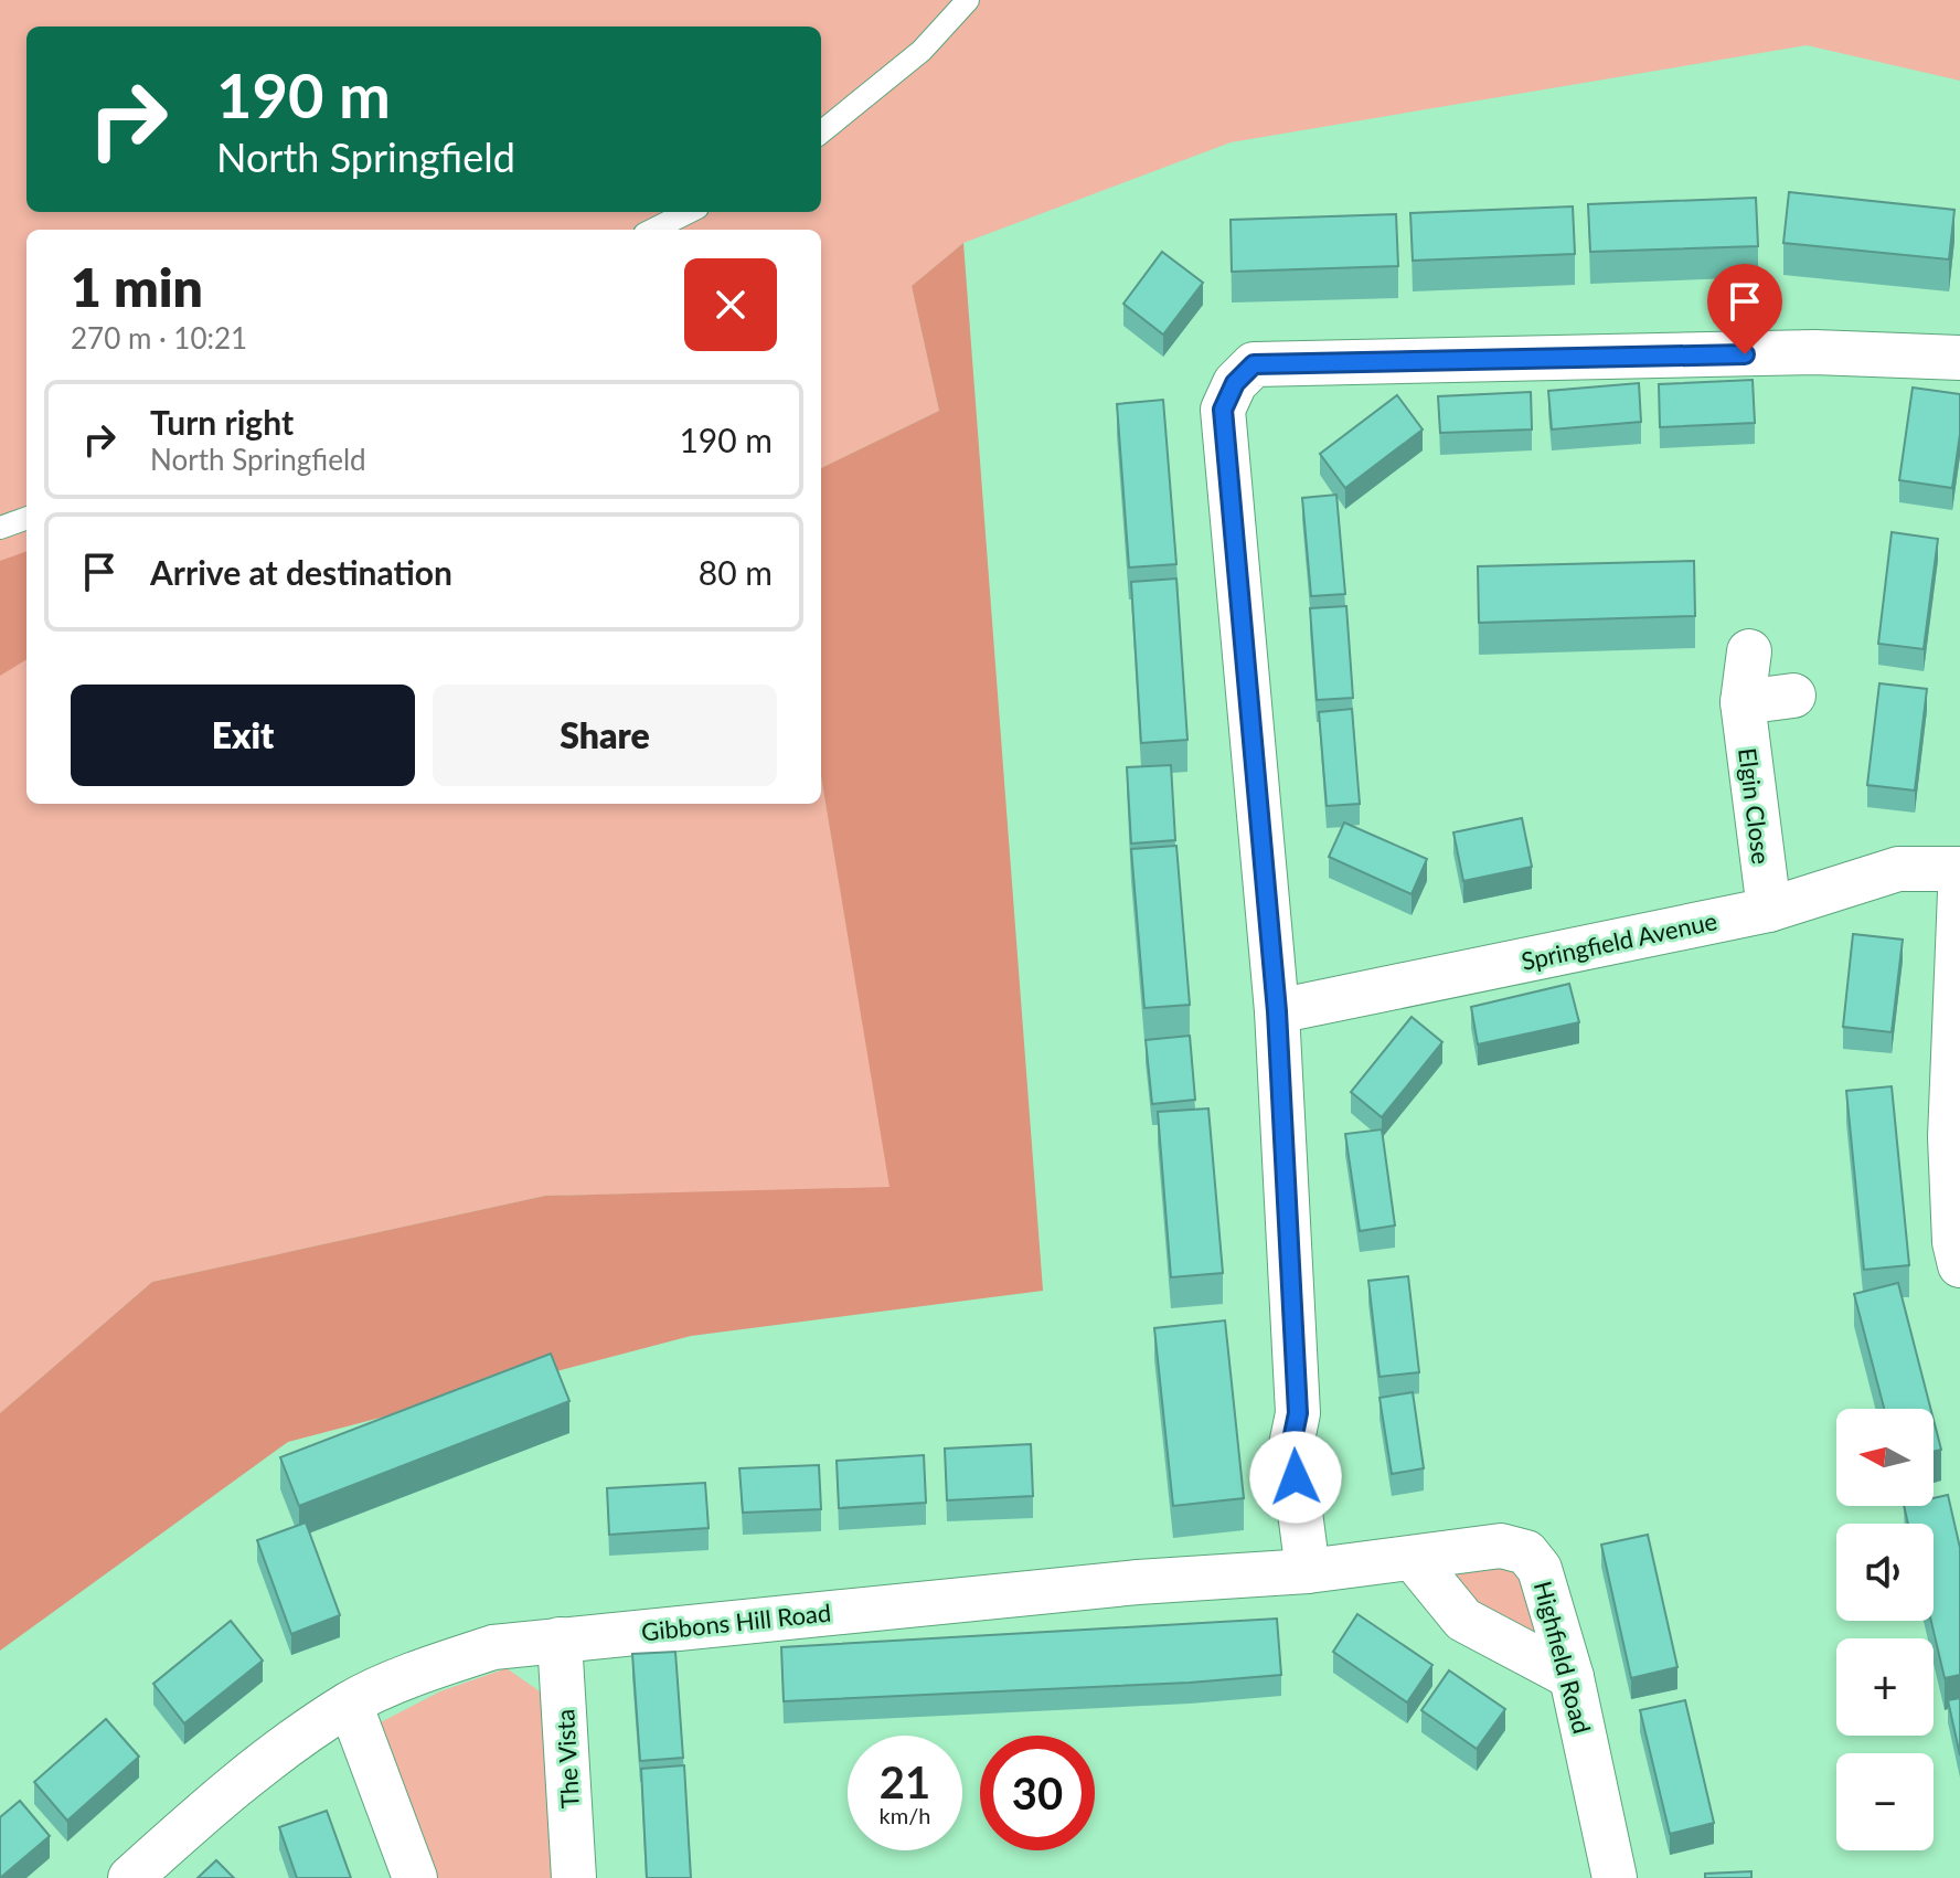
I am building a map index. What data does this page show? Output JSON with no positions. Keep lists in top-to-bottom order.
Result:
{
  "streets": {
    "street": [
      "Elgin Close",
      "Springfield Avenue",
      "Gibbons Hill Road",
      "Highfield Road",
      "The Vista"
    ]
  },
  "crossings": [
    ["Elgin Close", "Springfield Avenue"],
    ["Gibbons Hill Road", "Highfield Road"],
    ["Gibbons Hill Road", "The Vista"]
  ],
  "north": "left",
  "page": {
    "turn": ["190 m", "North Springfield"],
    "heading": ["1 min", "270 m · 10:21"],
    "list": [
      {
        "name": "Turn right",
        "note": "North Springfield",
        "value": "190 m"
      },
      {
        "name": "Arrive at destination",
        "value": "80 m"
      }
    ],
    "buttons": ["Exit", "Share"],
    "map_buttons": ["+", "−"],
    "speed": "21 km/h",
    "limit": "30"
  }
}
